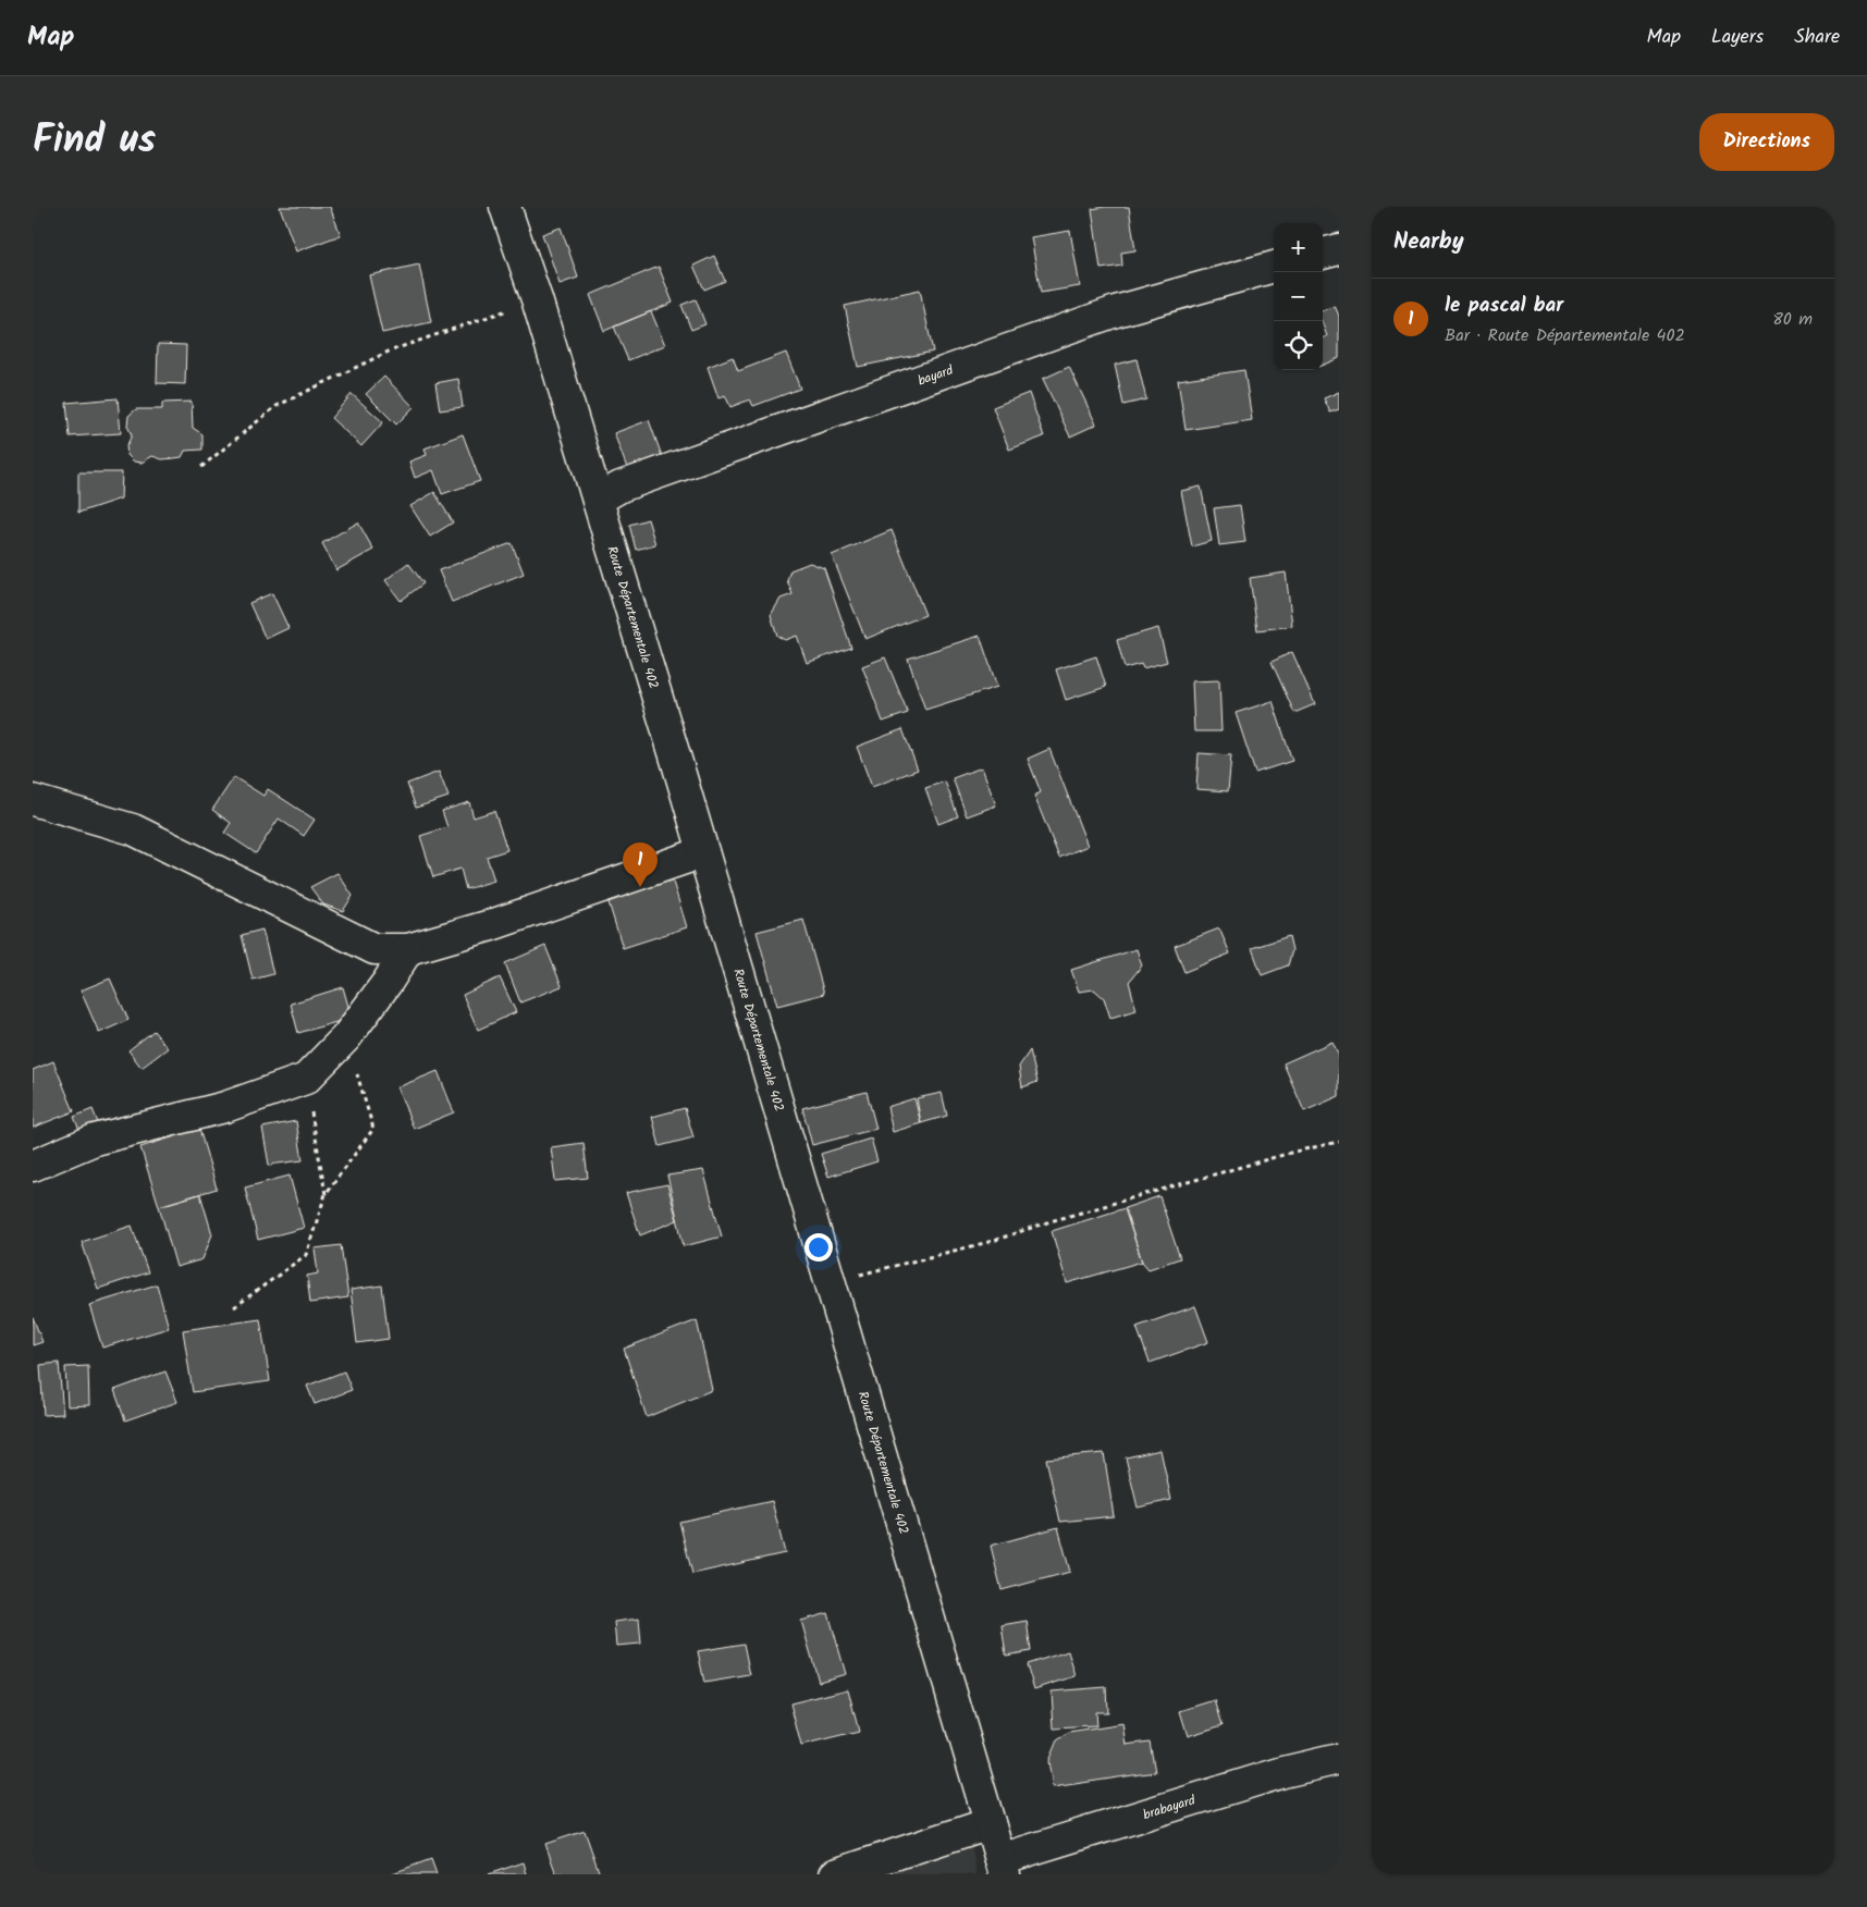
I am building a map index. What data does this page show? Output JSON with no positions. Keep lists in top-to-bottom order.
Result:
{
  "streets": {
    "street": ["bayard", "Route Départementale 402", "brabayard"]
  },
  "crossings": [
    ["bayard", "Route Départementale 402"],
    ["Route Départementale 402", "brabayard"]
  ],
  "page": {
    "header": "Map",
    "nav": ["Map", "Layers", "Share"],
    "title": "Find us",
    "buttons": "Directions",
    "heading": "Nearby",
    "map_buttons": ["+", "−"],
    "list": [
      {
        "mark": "1",
        "name": "le pascal bar",
        "note": "Bar · Route Départementale 402",
        "value": "80 m"
      }
    ],
    "pins": "1"
  }
}
